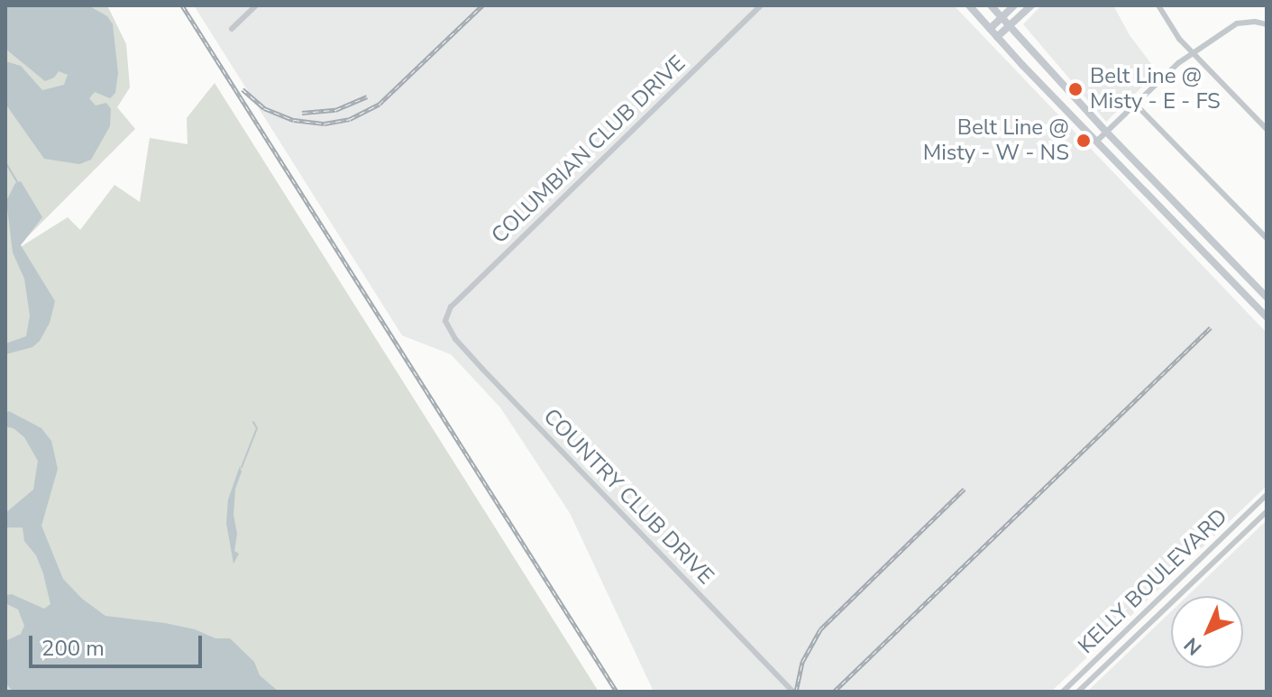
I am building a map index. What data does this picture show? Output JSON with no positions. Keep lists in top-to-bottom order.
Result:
{
  "streets": {
    "street": ["COLUMBIAN CLUB DRIVE", "COUNTRY CLUB DRIVE", "KELLY BOULEVARD"]
  },
  "crossings": [
    ["COLUMBIAN CLUB DRIVE", "COUNTRY CLUB DRIVE"]
  ],
  "places": ["Belt Line @ Misty - E - FS", "Belt Line @ Misty - W - NS"],
  "scale_bar": "200 m",
  "north": "bottom left"
}
